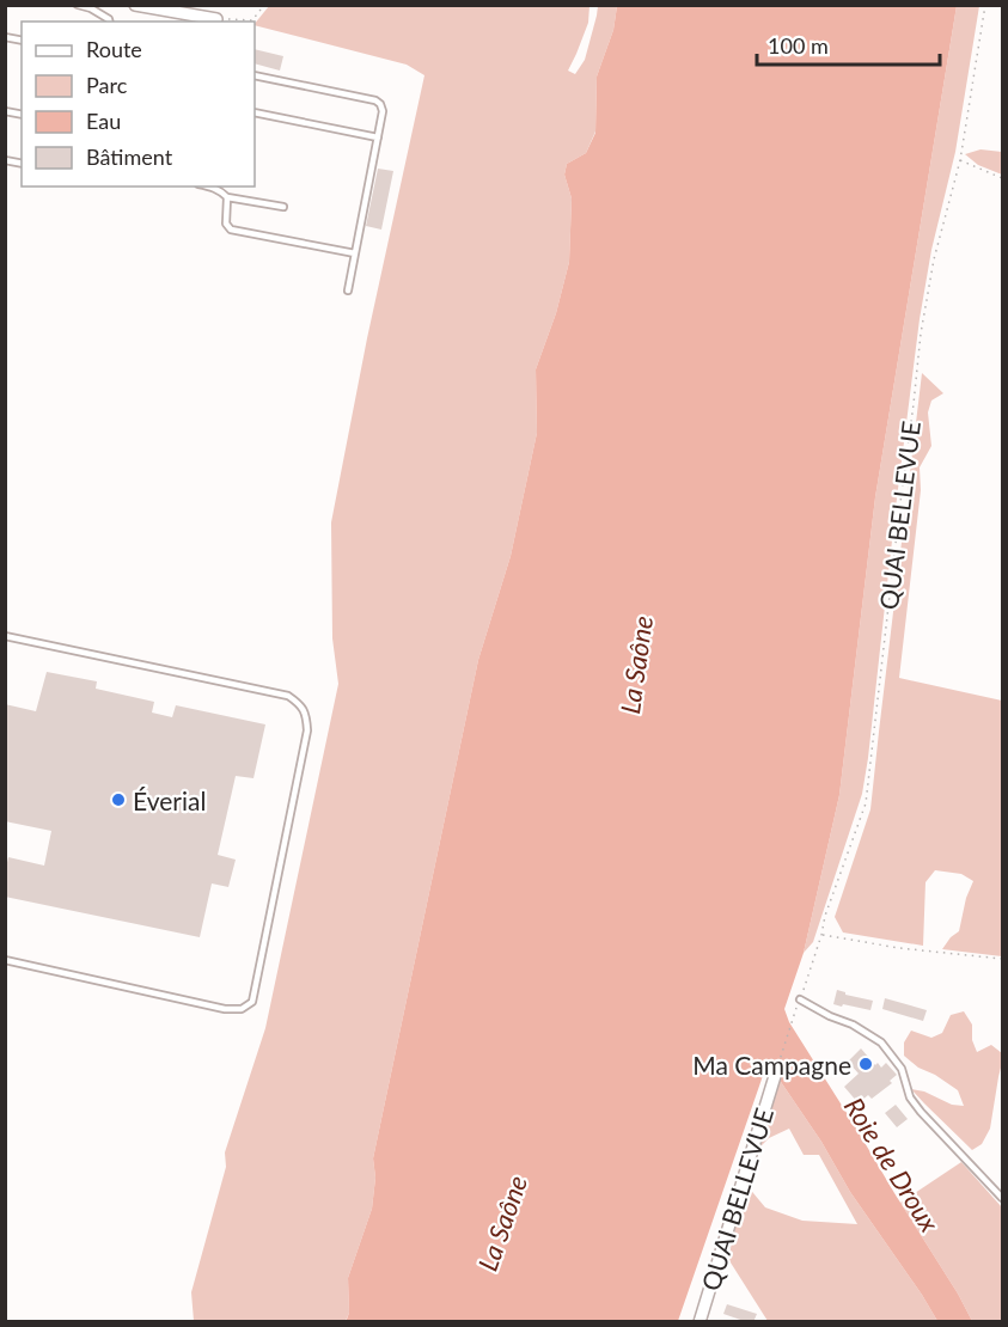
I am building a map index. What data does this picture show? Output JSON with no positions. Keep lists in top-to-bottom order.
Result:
{
  "streets": {
    "street": ["QUAI BELLEVUE"]
  },
  "water": ["La Saône", "Roie de Droux"],
  "places": ["Éverial", "Ma Campagne"],
  "legend": [
    "Route",
    "Parc",
    "Eau",
    "Bâtiment"
  ],
  "scale_bar": "100 m"
}
